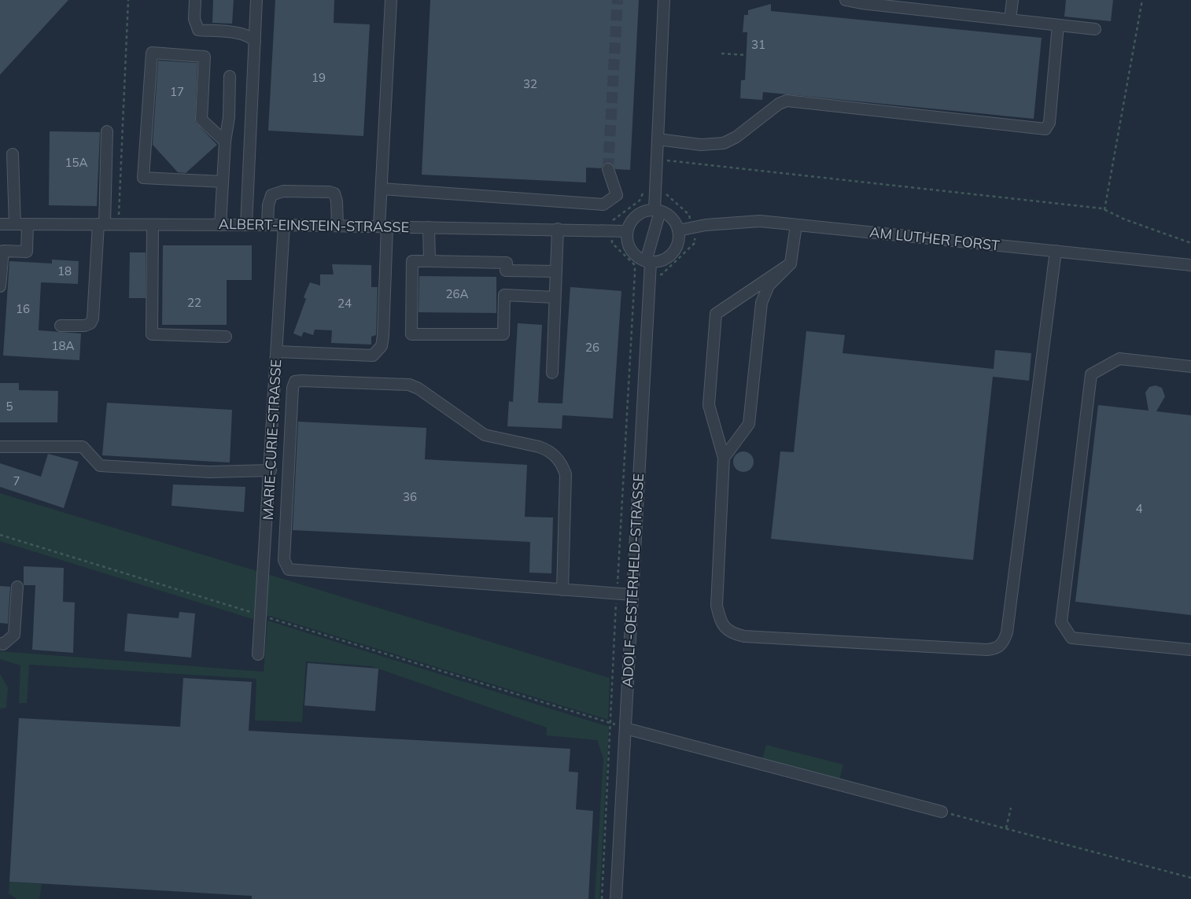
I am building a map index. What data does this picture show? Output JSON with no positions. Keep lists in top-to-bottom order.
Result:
{
  "streets": {
    "street": [
      "ALBERT-EINSTEIN-STRASSE",
      "AM LUTHER FORST",
      "MARIE-CURIE-STRASSE",
      "ADOLF-OESTERHELD-STRASSE"
    ]
  },
  "crossings": [
    ["ALBERT-EINSTEIN-STRASSE", "MARIE-CURIE-STRASSE"]
  ],
  "house_numbers": [
    "31",
    "19",
    "32",
    "17",
    "15A",
    "18",
    "26A",
    "22",
    "24",
    "16",
    "18A",
    "26",
    "5",
    "7",
    "36",
    "4"
  ]
}
